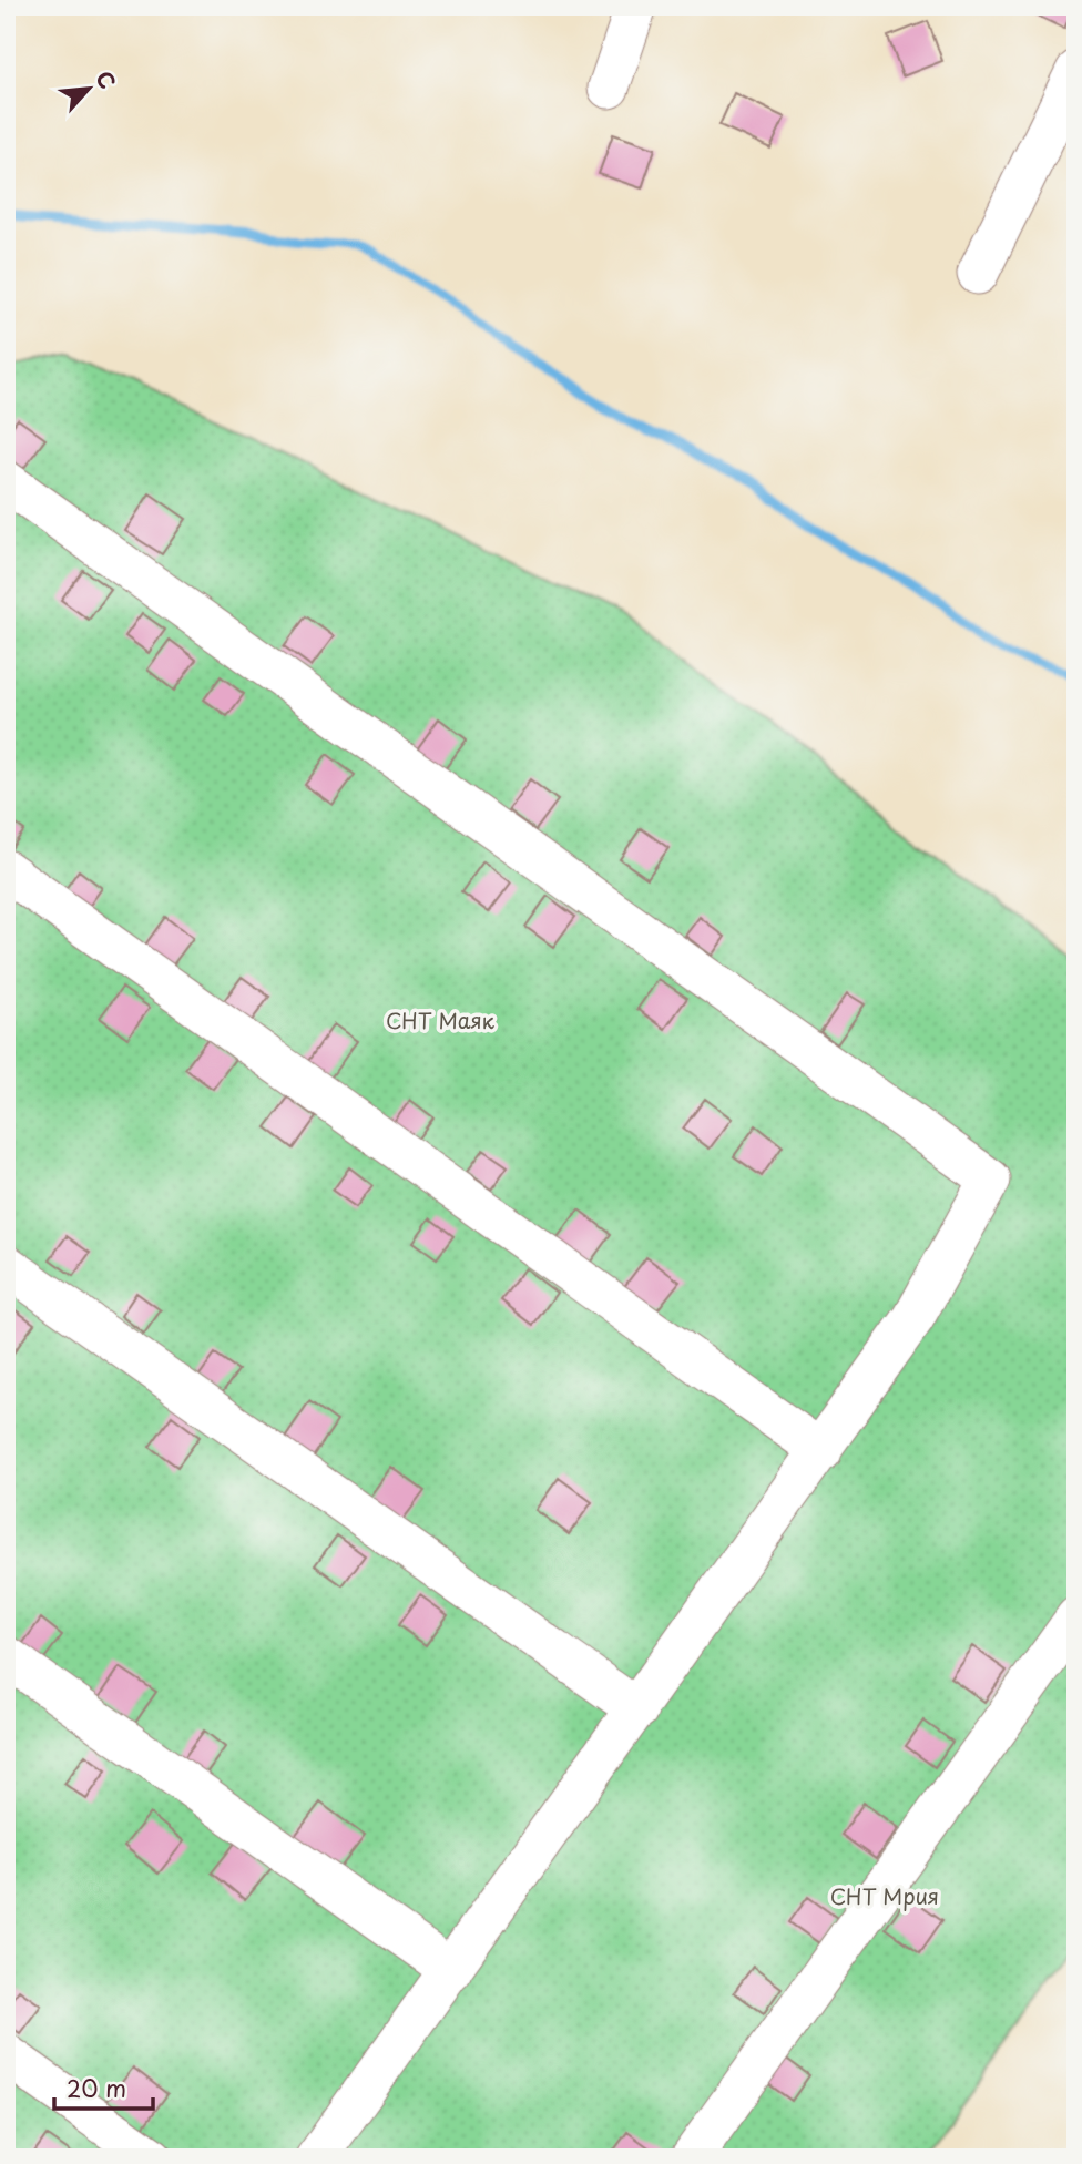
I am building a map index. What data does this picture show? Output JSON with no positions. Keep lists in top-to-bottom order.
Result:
{
  "parks": ["СНТ Маяк", "СНТ Мрия"],
  "scale_bar": "20 m",
  "north": "top right"
}
